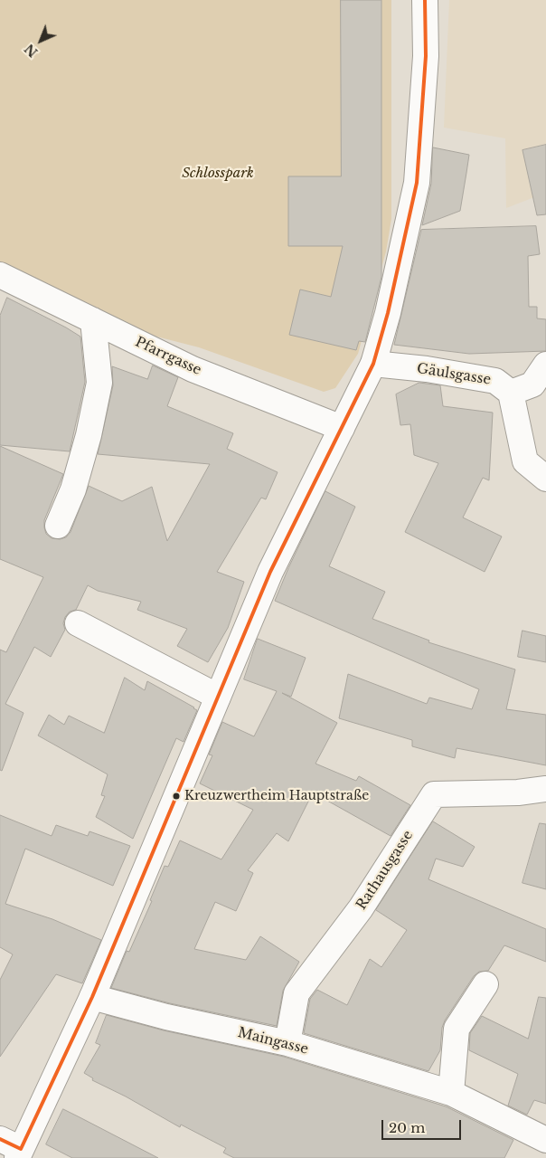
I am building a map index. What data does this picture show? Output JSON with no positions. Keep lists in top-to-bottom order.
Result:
{
  "streets": {
    "street": [
      "Pfarrgasse",
      "Gäulsgasse",
      "Rathausgasse",
      "Maingasse"
    ]
  },
  "crossings": [
    ["Rathausgasse", "Maingasse"]
  ],
  "parks": ["Schlosspark"],
  "places": ["Kreuzwertheim Hauptstraße"],
  "scale_bar": "20 m",
  "north": "bottom left"
}
